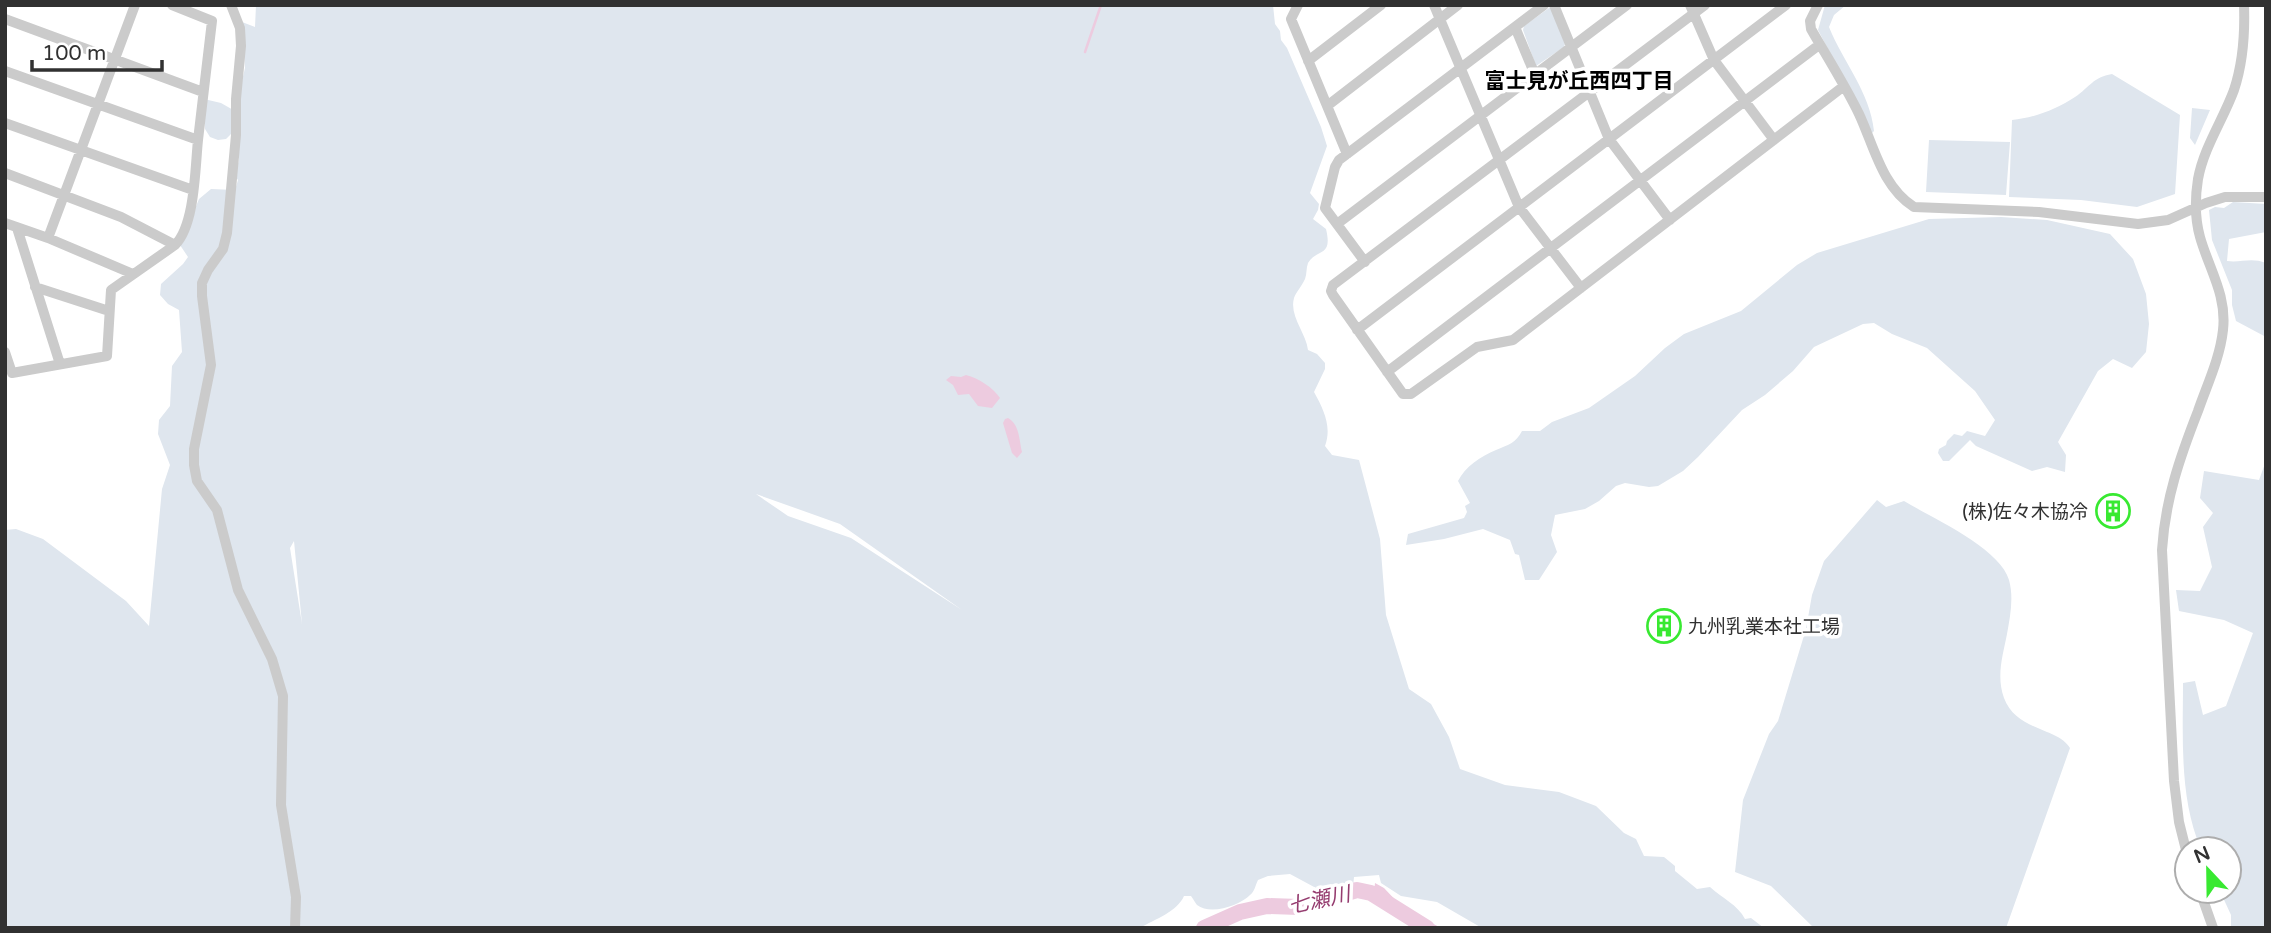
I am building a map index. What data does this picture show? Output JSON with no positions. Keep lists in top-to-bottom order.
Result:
{
  "districts": ["富士見が丘西四丁目"],
  "water": ["七瀬川"],
  "places": {
    "building": ["(株)佐々木協冷", "九州乳業本社工場"]
  },
  "scale_bar": "100 m",
  "north": "top"
}
